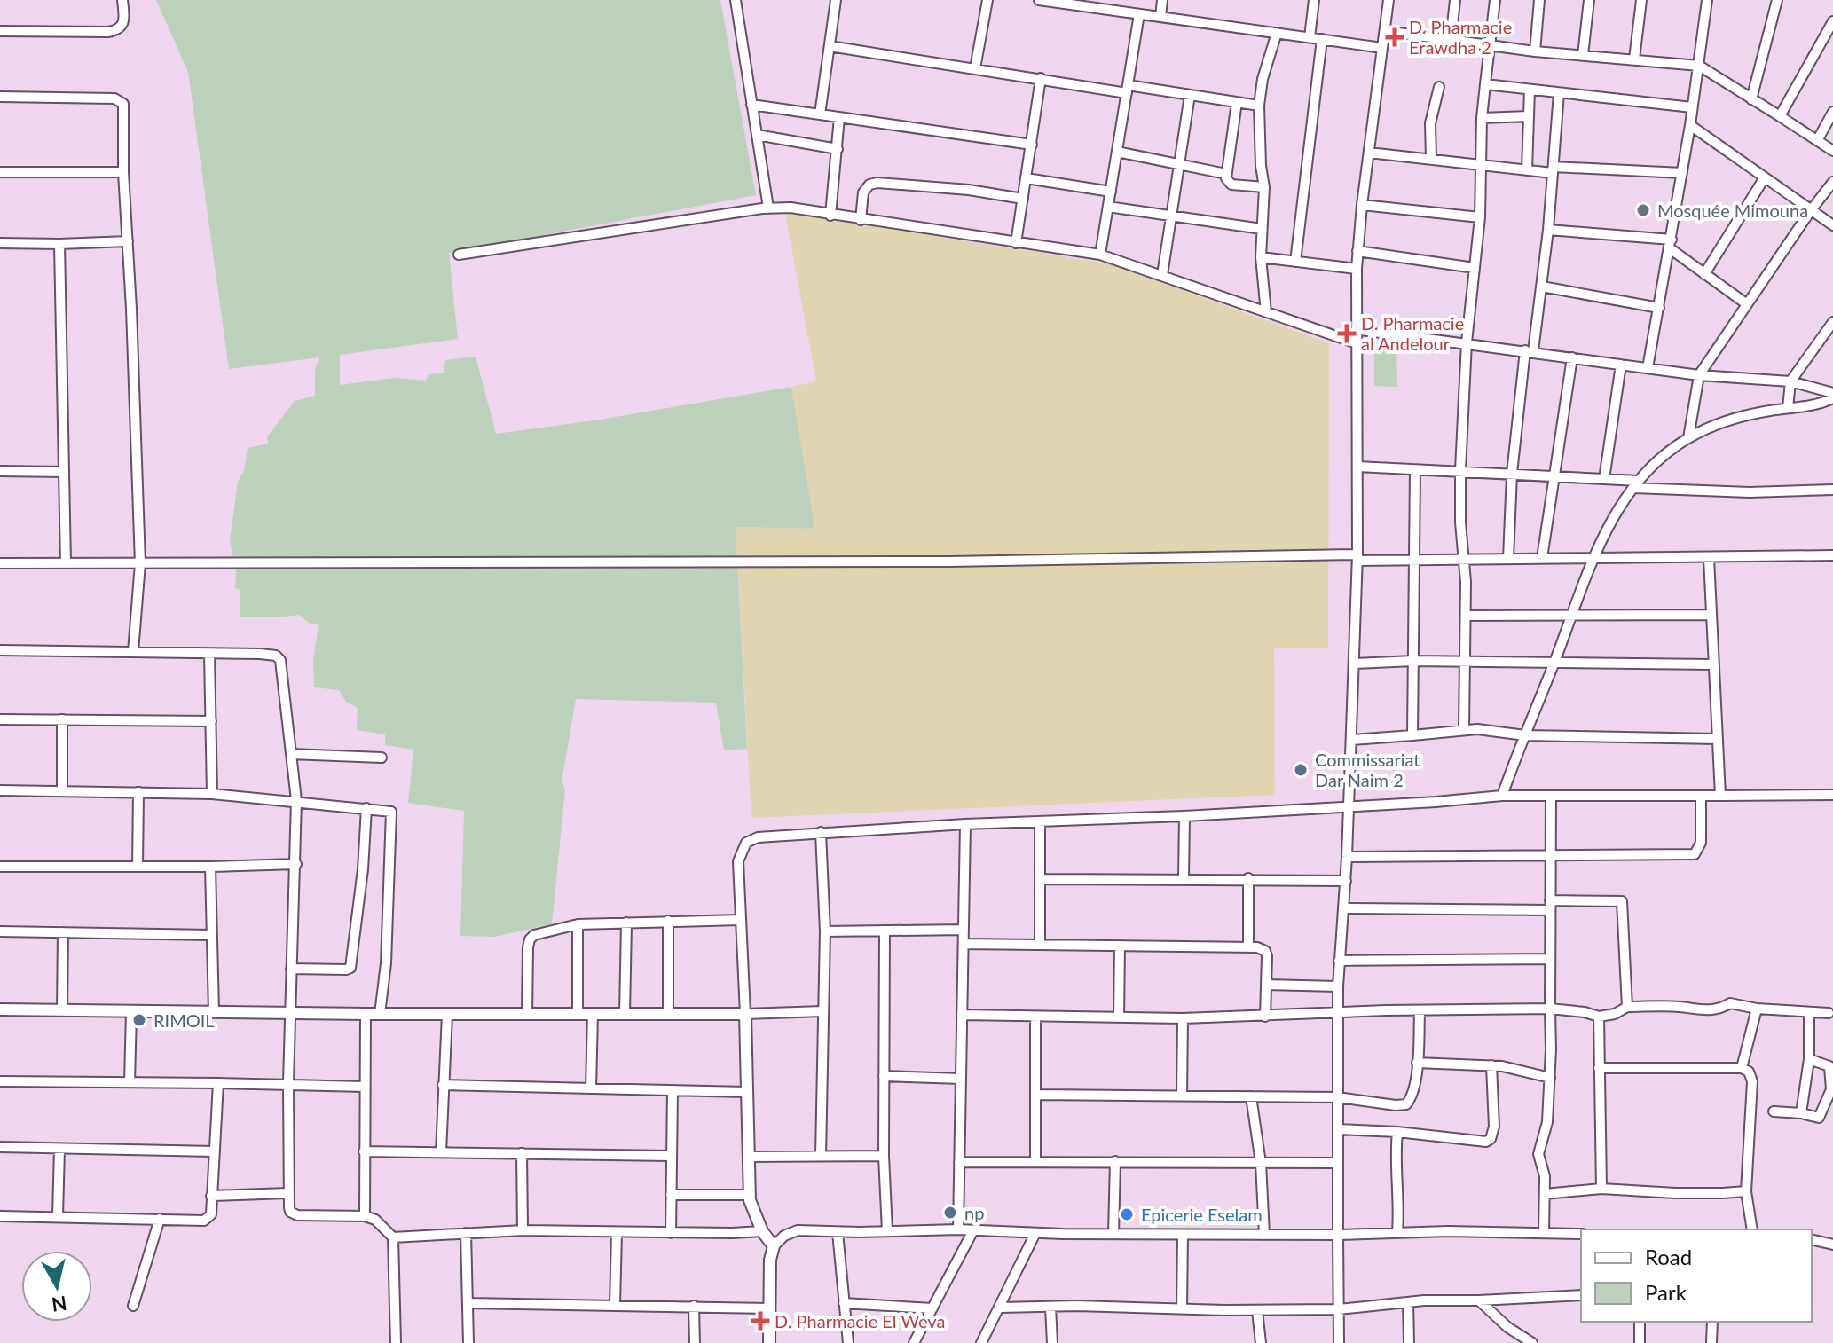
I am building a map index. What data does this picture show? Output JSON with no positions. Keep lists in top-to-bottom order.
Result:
{
  "places": {
    "health": ["D. Pharmacie Erawdha 2", "D. Pharmacie al Andelour", "D. Pharmacie El Weva"],
    "other": [
      "Mosquée Mimouna",
      "Commissariat Dar Naim 2",
      "RIMOIL",
      "np",
      "Epicerie Eselam"
    ]
  },
  "legend": ["Road", "Park"],
  "north": "bottom"
}
